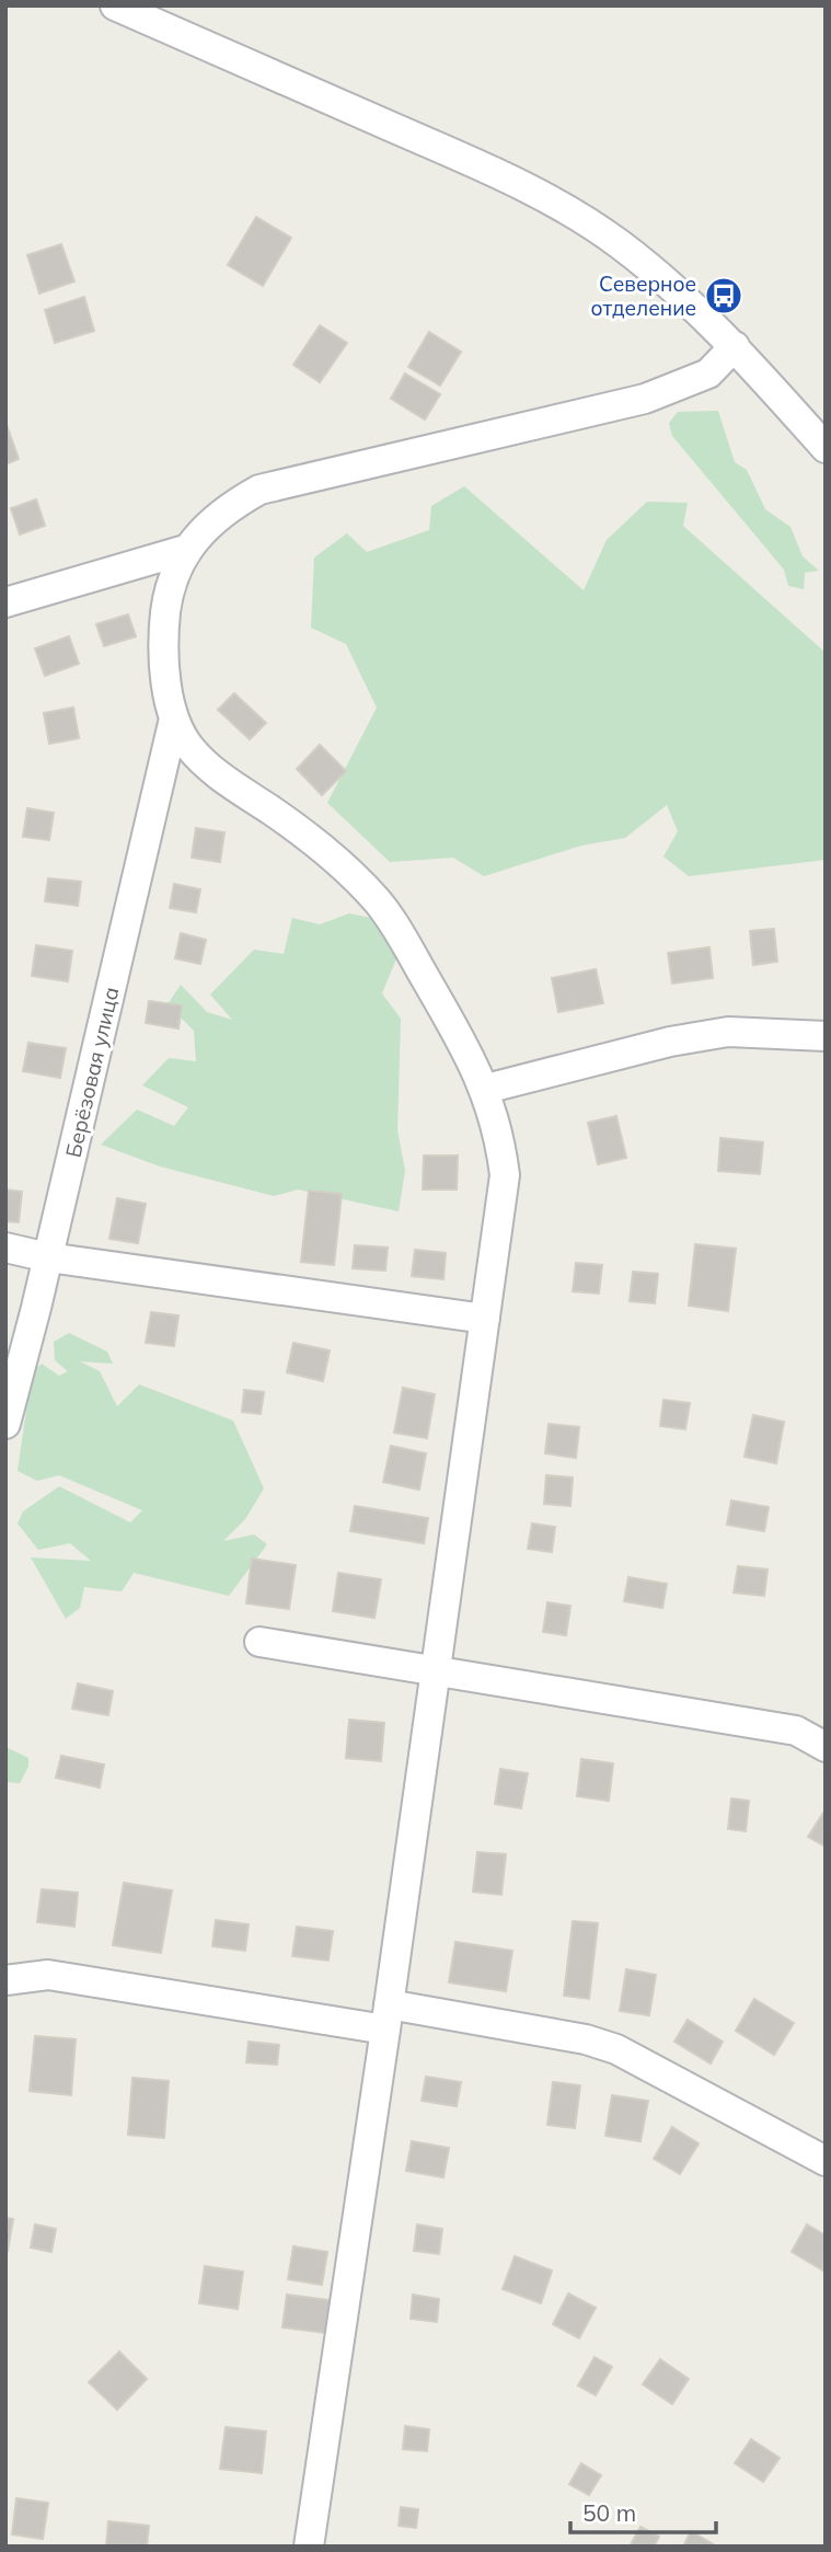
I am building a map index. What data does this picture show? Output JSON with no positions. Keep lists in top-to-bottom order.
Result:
{
  "streets": {
    "street": ["Берёзовая улица"]
  },
  "places": {
    "bus stop": ["Северное отделение"]
  },
  "scale_bar": "50 m"
}
